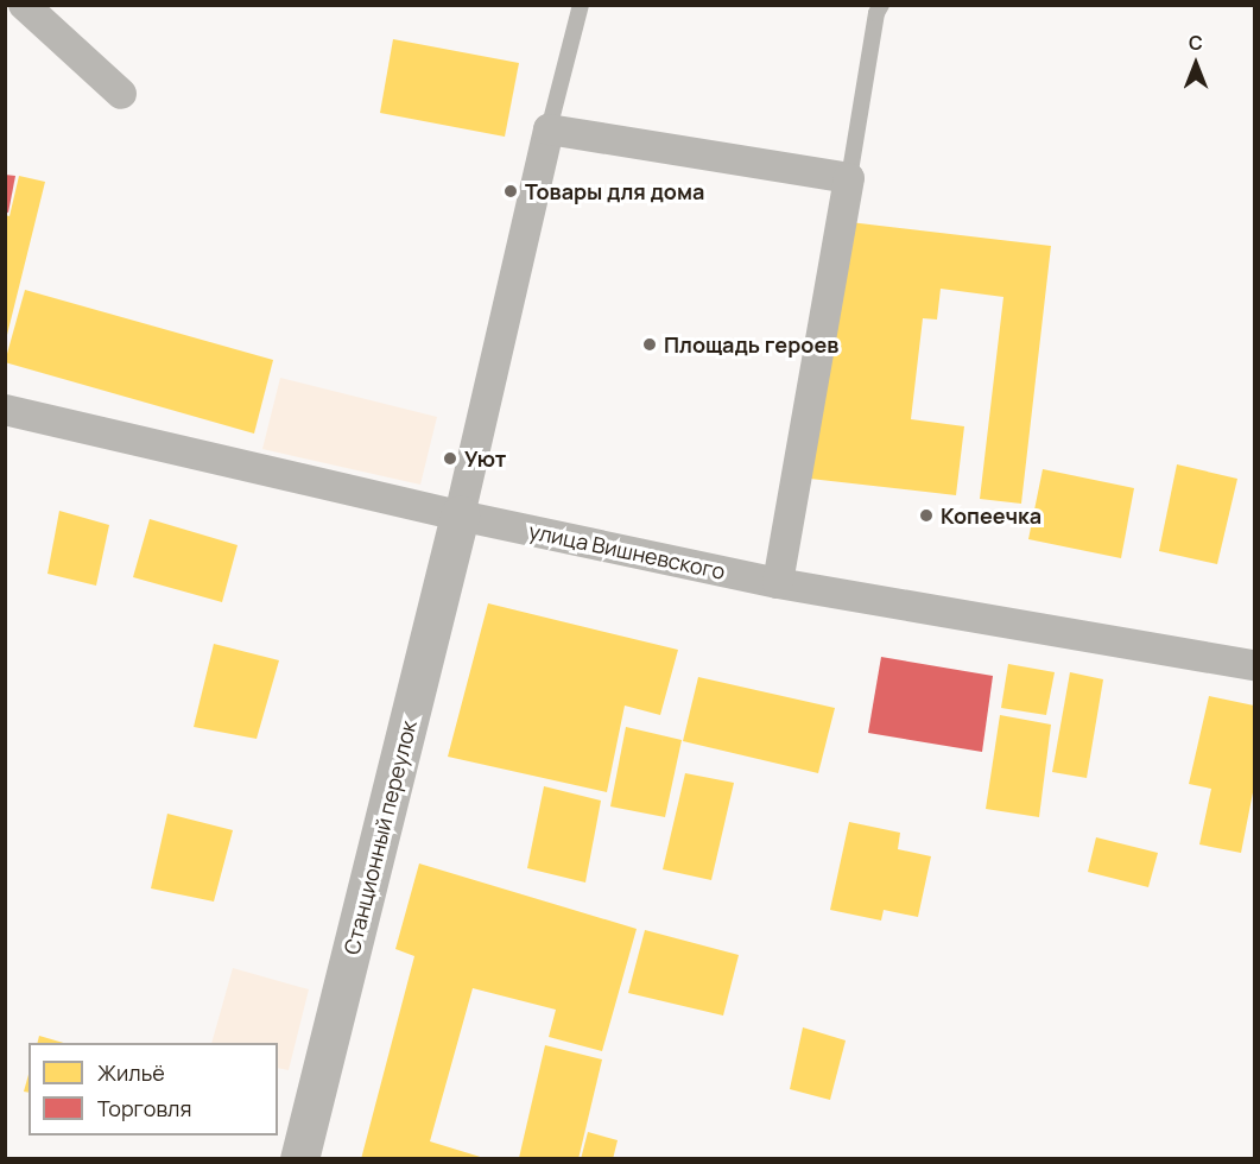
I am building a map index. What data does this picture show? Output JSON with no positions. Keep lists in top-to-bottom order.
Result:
{
  "streets": {
    "street": ["улица Вишневского", "Станционный переулок"]
  },
  "crossings": [
    ["улица Вишневского", "Станционный переулок"]
  ],
  "places": [
    "Товары для дома",
    "Площадь героев",
    "Уют",
    "Копеечка"
  ],
  "legend": ["Жильё", "Торговля"],
  "north": "top"
}
